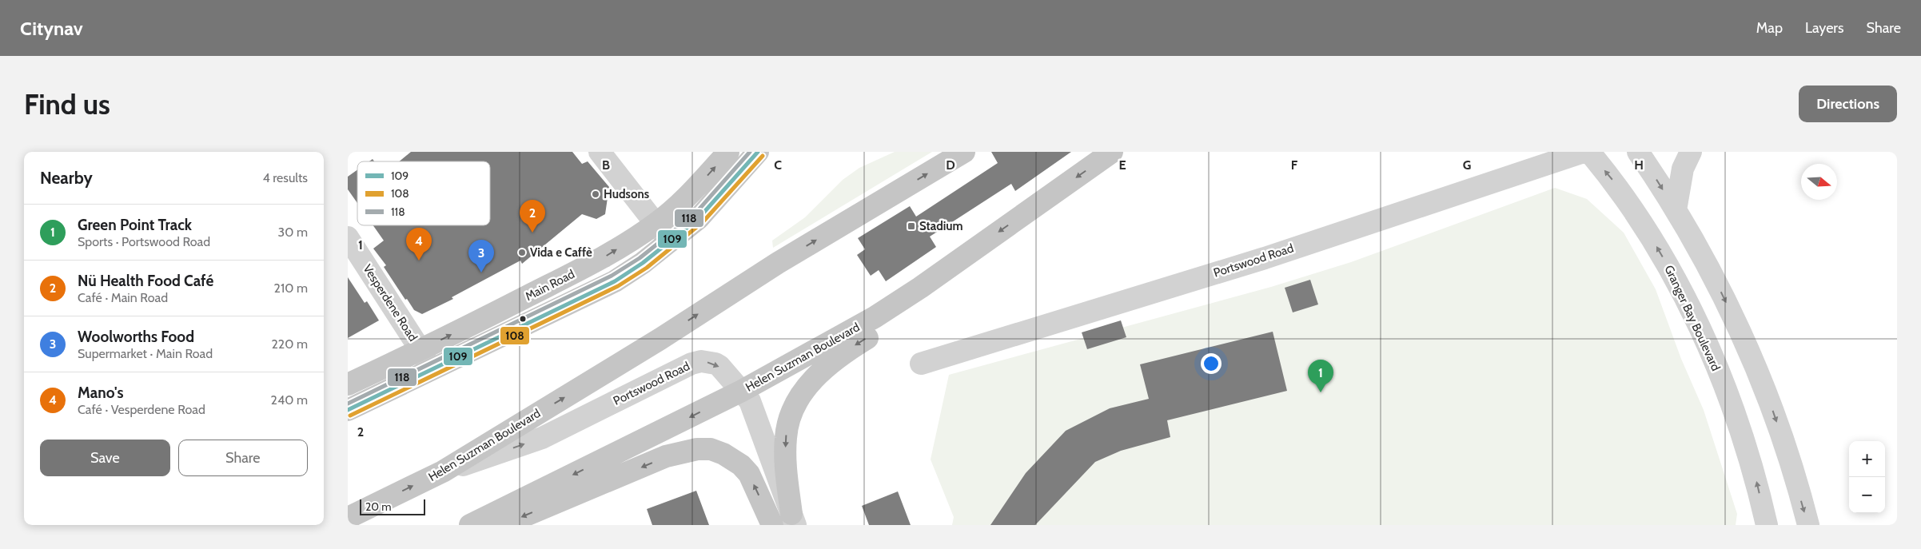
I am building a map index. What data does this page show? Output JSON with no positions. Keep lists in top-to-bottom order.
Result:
{
  "streets": {
    "main road": ["Main Road", "Helen Suzman Boulevard"],
    "street": ["Portswood Road", "Vesperdene Road", "Granger Bay Boulevard"]
  },
  "crossings": [
    ["Portswood Road", "Helen Suzman Boulevard"],
    ["Main Road", "Vesperdene Road"]
  ],
  "places": {
    "other": ["Hudsons", "Vida e Caffè"],
    "transit": ["Stadium"]
  },
  "lines": ["transit line 109", "transit line 118", "transit line 108"],
  "legend": ["109", "108", "118"],
  "scale_bar": "20 m",
  "north": "right",
  "page": {
    "header": "Citynav",
    "nav": ["Map", "Layers", "Share"],
    "buttons": [
      "Directions",
      ["Save", "Share"]
    ],
    "title": "Find us",
    "heading": ["Nearby", "4 results"],
    "pins": [
      "2",
      "4",
      "3",
      "1"
    ],
    "list": [
      {
        "mark": "1",
        "name": "Green Point Track",
        "note": "Sports · Portswood Road",
        "value": "30 m"
      },
      {
        "mark": "2",
        "name": "Nü Health Food Café",
        "note": "Café · Main Road",
        "value": "210 m"
      },
      {
        "mark": "3",
        "name": "Woolworths Food",
        "note": "Supermarket · Main Road",
        "value": "220 m"
      },
      {
        "mark": "4",
        "name": "Mano's",
        "note": "Café · Vesperdene Road",
        "value": "240 m"
      }
    ],
    "map_buttons": ["+", "−"],
    "scale": "20 m"
  },
  "grid": {
    "columns": [
      "B",
      "C",
      "D",
      "E",
      "F",
      "G",
      "H"
    ],
    "rows": ["1", "2"]
  }
}
